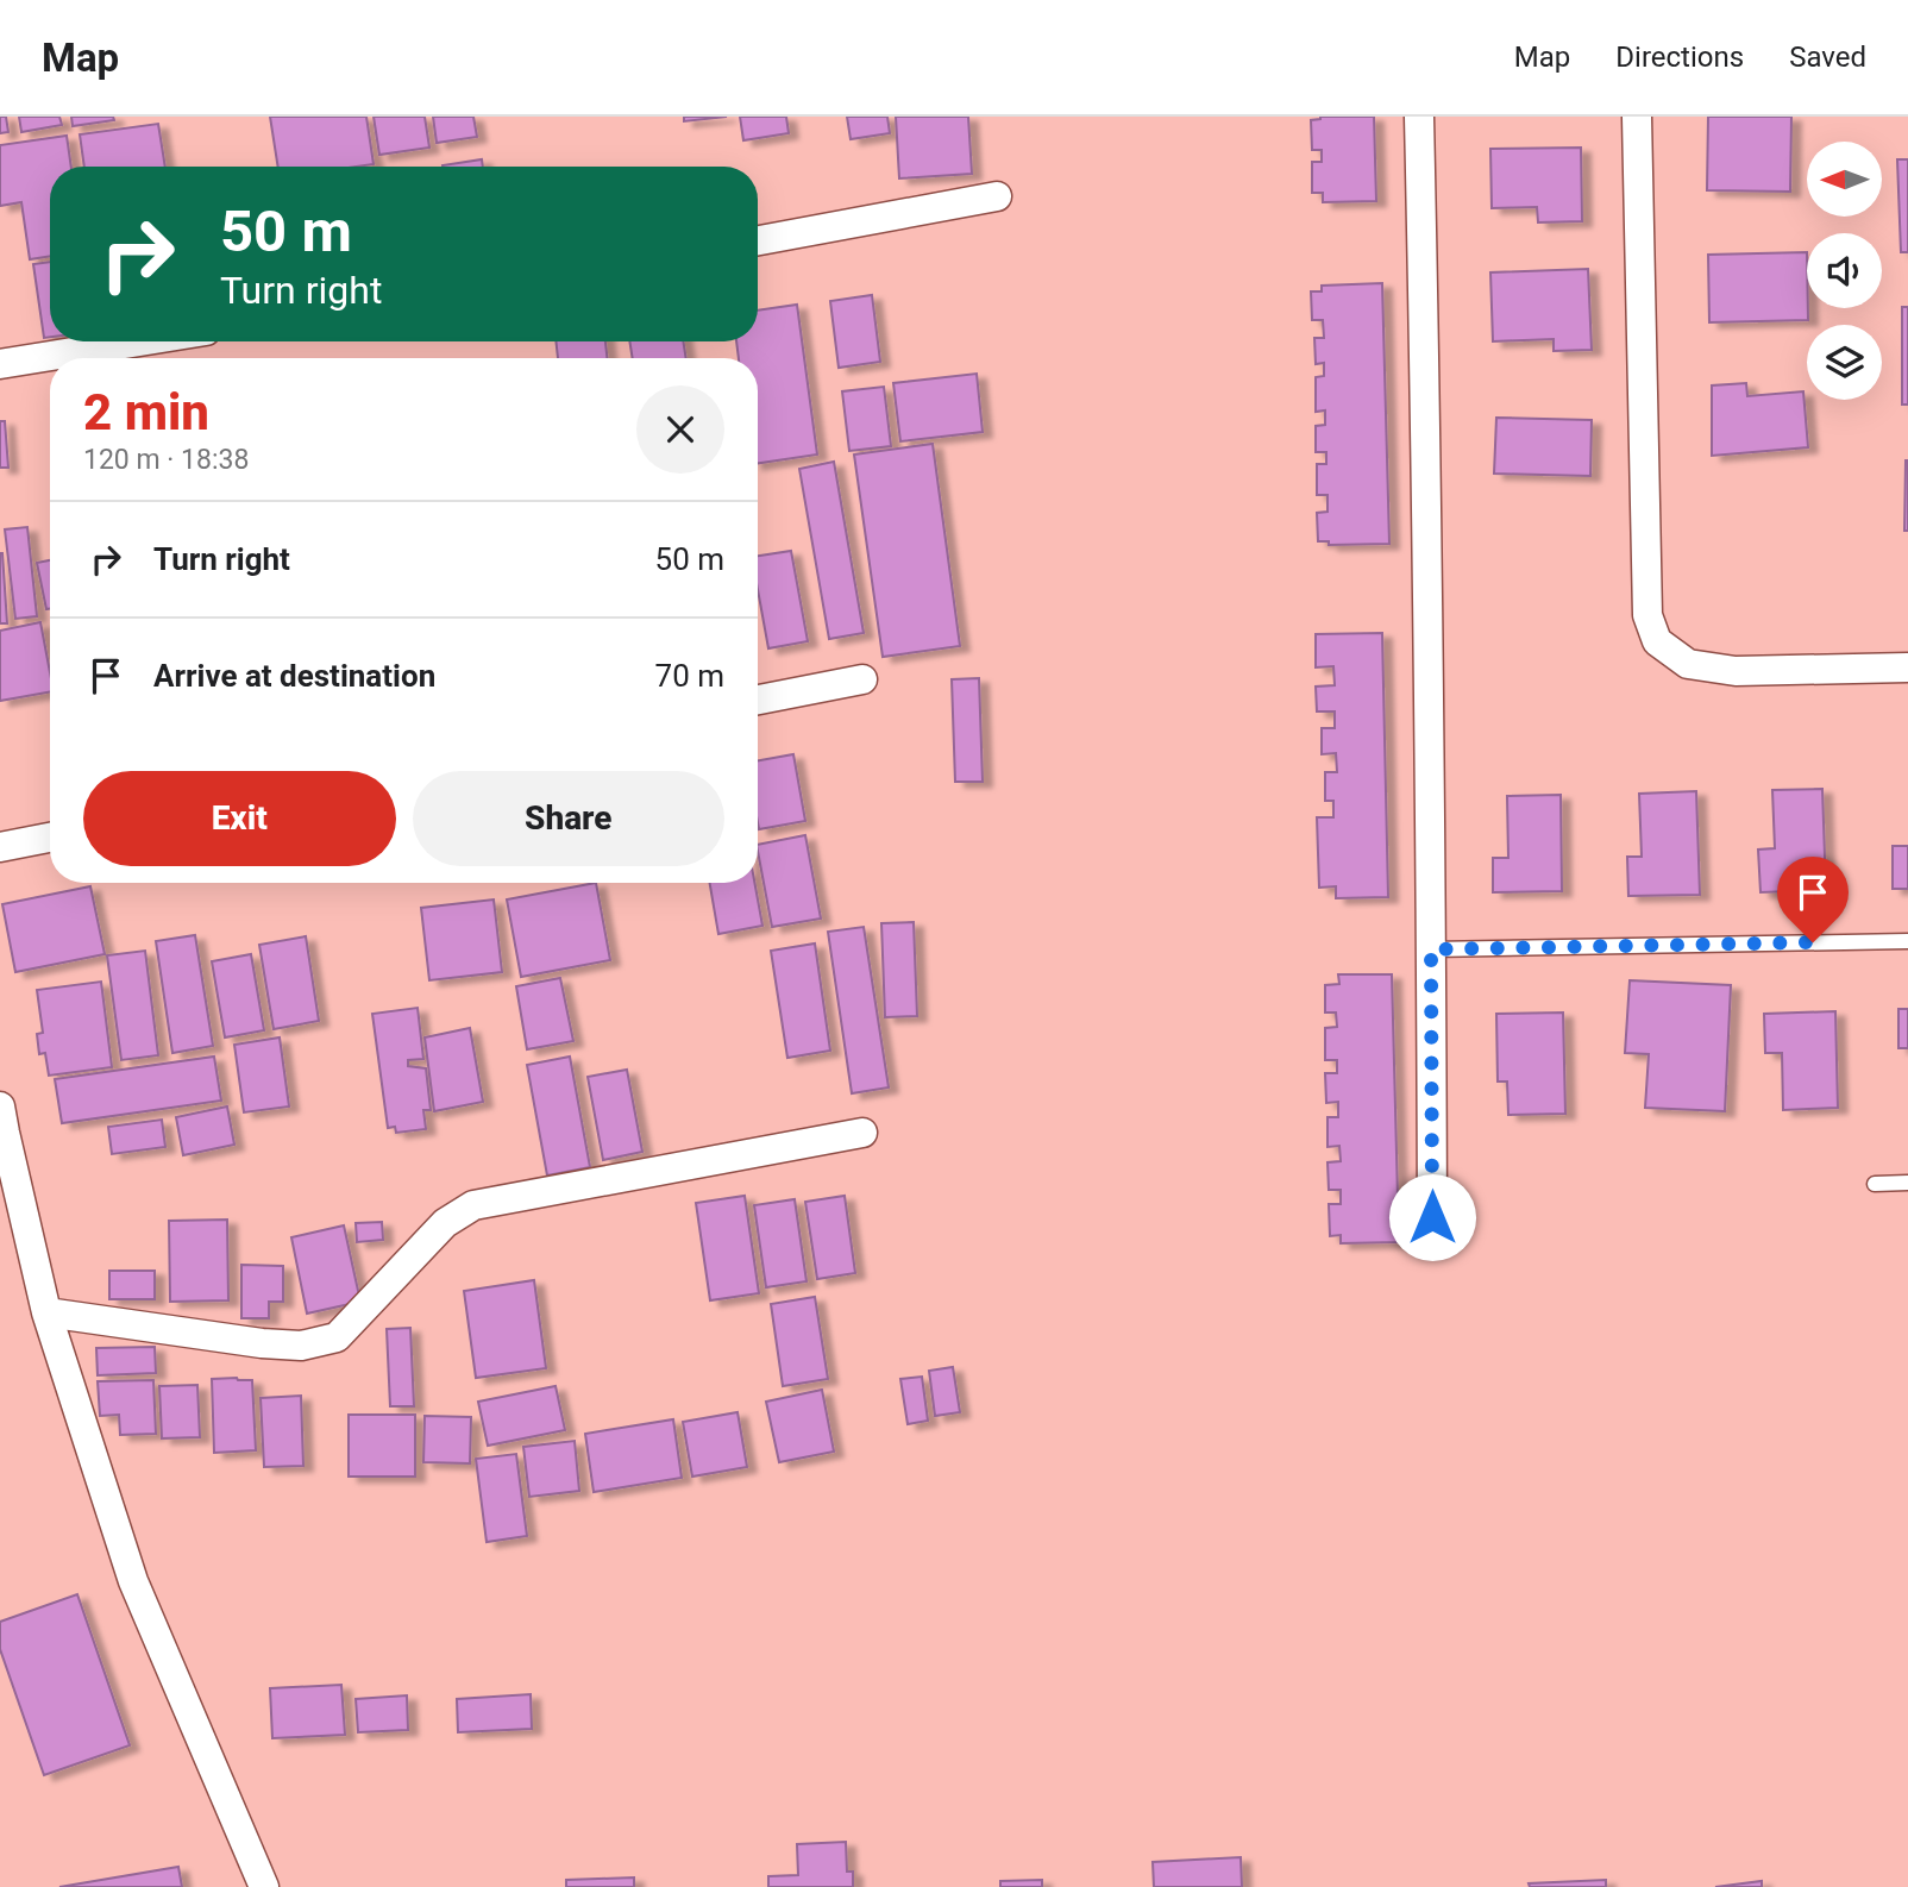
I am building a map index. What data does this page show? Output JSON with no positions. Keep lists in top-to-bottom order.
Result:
{
  "north": "left",
  "page": {
    "header": "Map",
    "nav": ["Map", "Directions", "Saved"],
    "turn": ["50 m", "Turn right"],
    "heading": ["2 min", "120 m · 18:38"],
    "list": [
      {
        "name": "Turn right",
        "value": "50 m"
      },
      {
        "name": "Arrive at destination",
        "value": "70 m"
      }
    ],
    "buttons": ["Exit", "Share"]
  }
}
